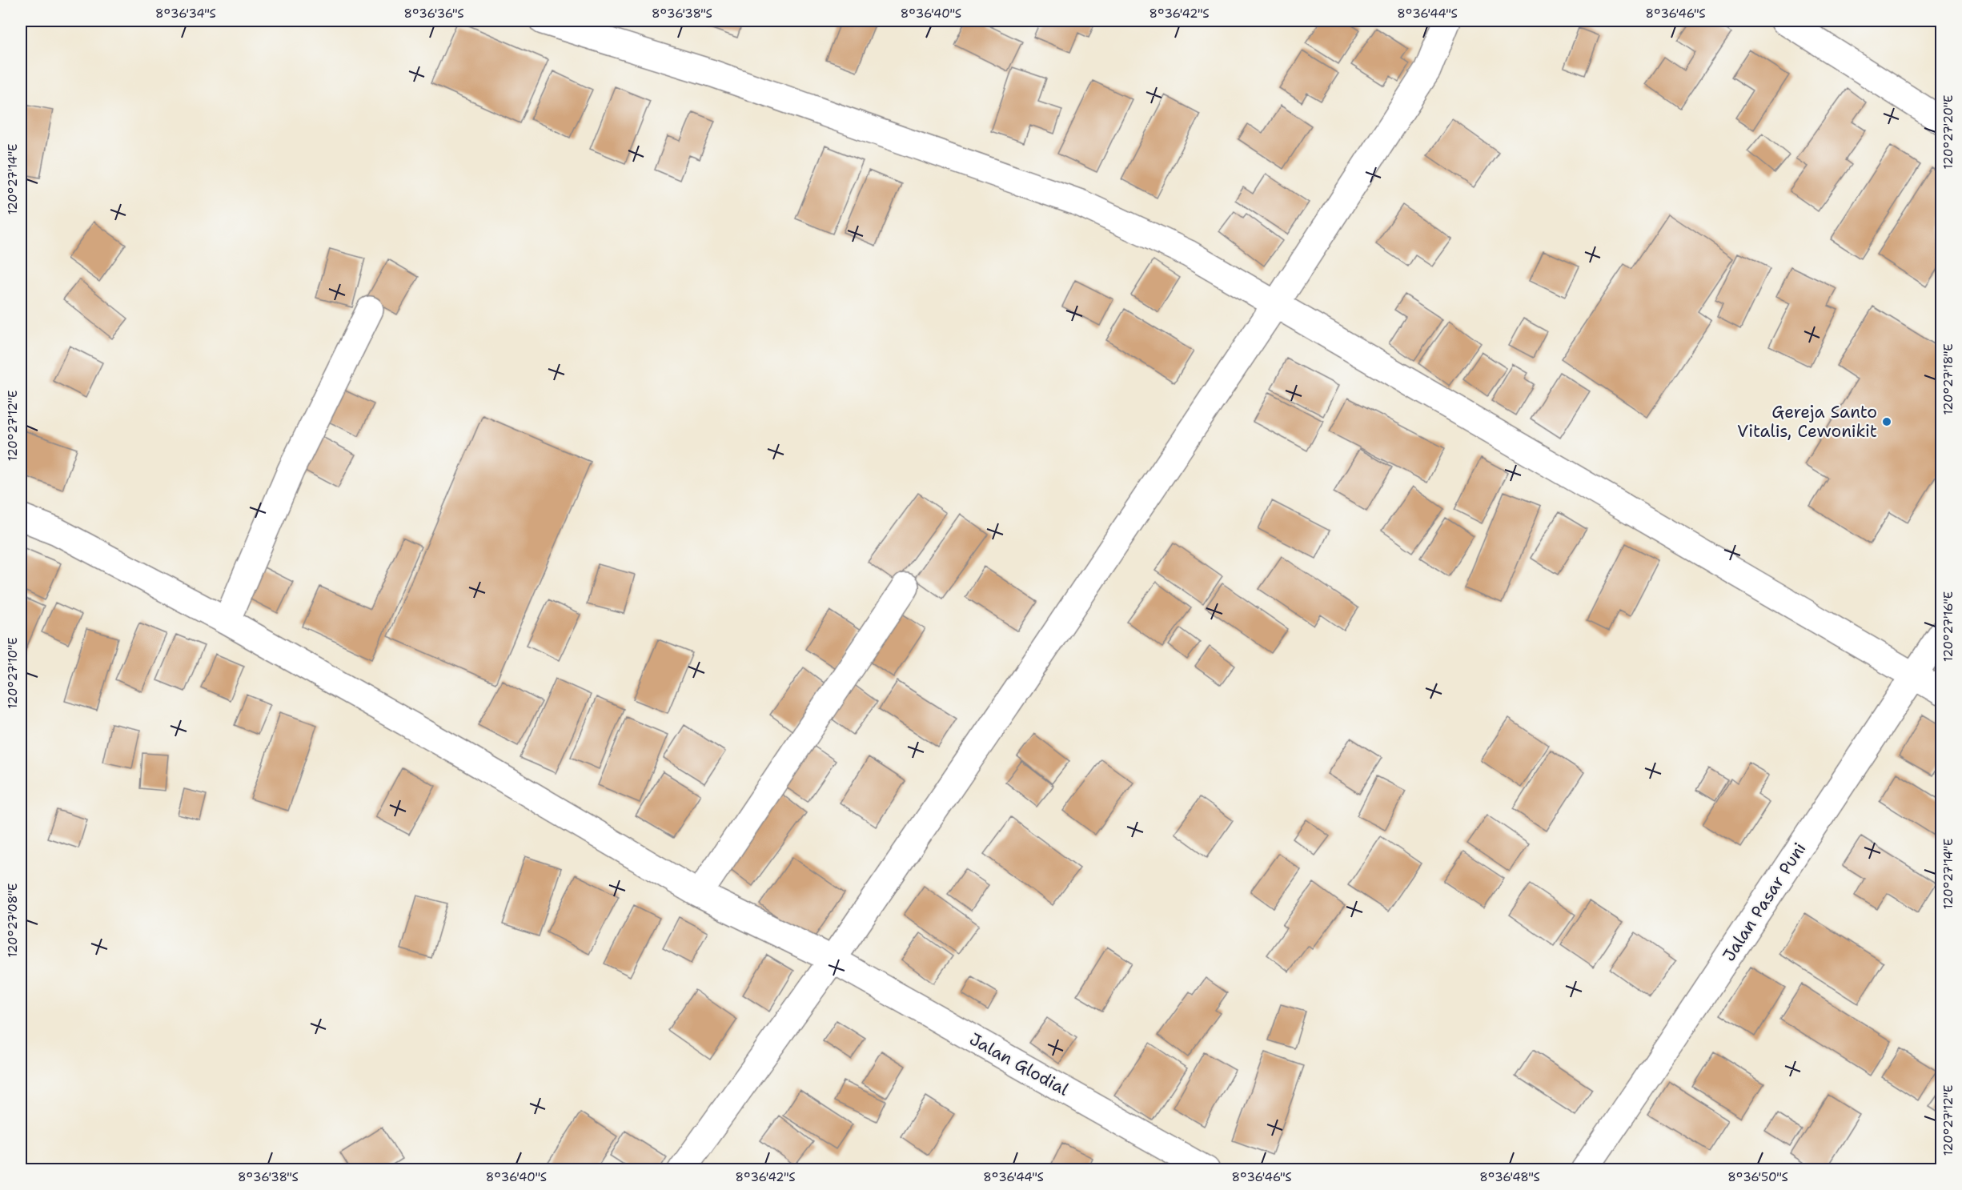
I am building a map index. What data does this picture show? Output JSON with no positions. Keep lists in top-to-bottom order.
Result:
{
  "streets": {
    "street": ["Jalan Pasar Puni", "Jalan Glodial"]
  },
  "places": ["Gereja Santo Vitalis, Cewonikit"],
  "coordinates": [
    "8°36'34\"S",
    "8°36'36\"S",
    "8°36'38\"S",
    "8°36'40\"S",
    "8°36'42\"S",
    "8°36'44\"S",
    "8°36'46\"S",
    "120°27'20\"E",
    "120°27'14\"E",
    "120°27'18\"E",
    "120°27'12\"E",
    "120°27'16\"E",
    "120°27'10\"E",
    "120°27'08\"E",
    "8°36'48\"S",
    "8°36'50\"S"
  ]
}
